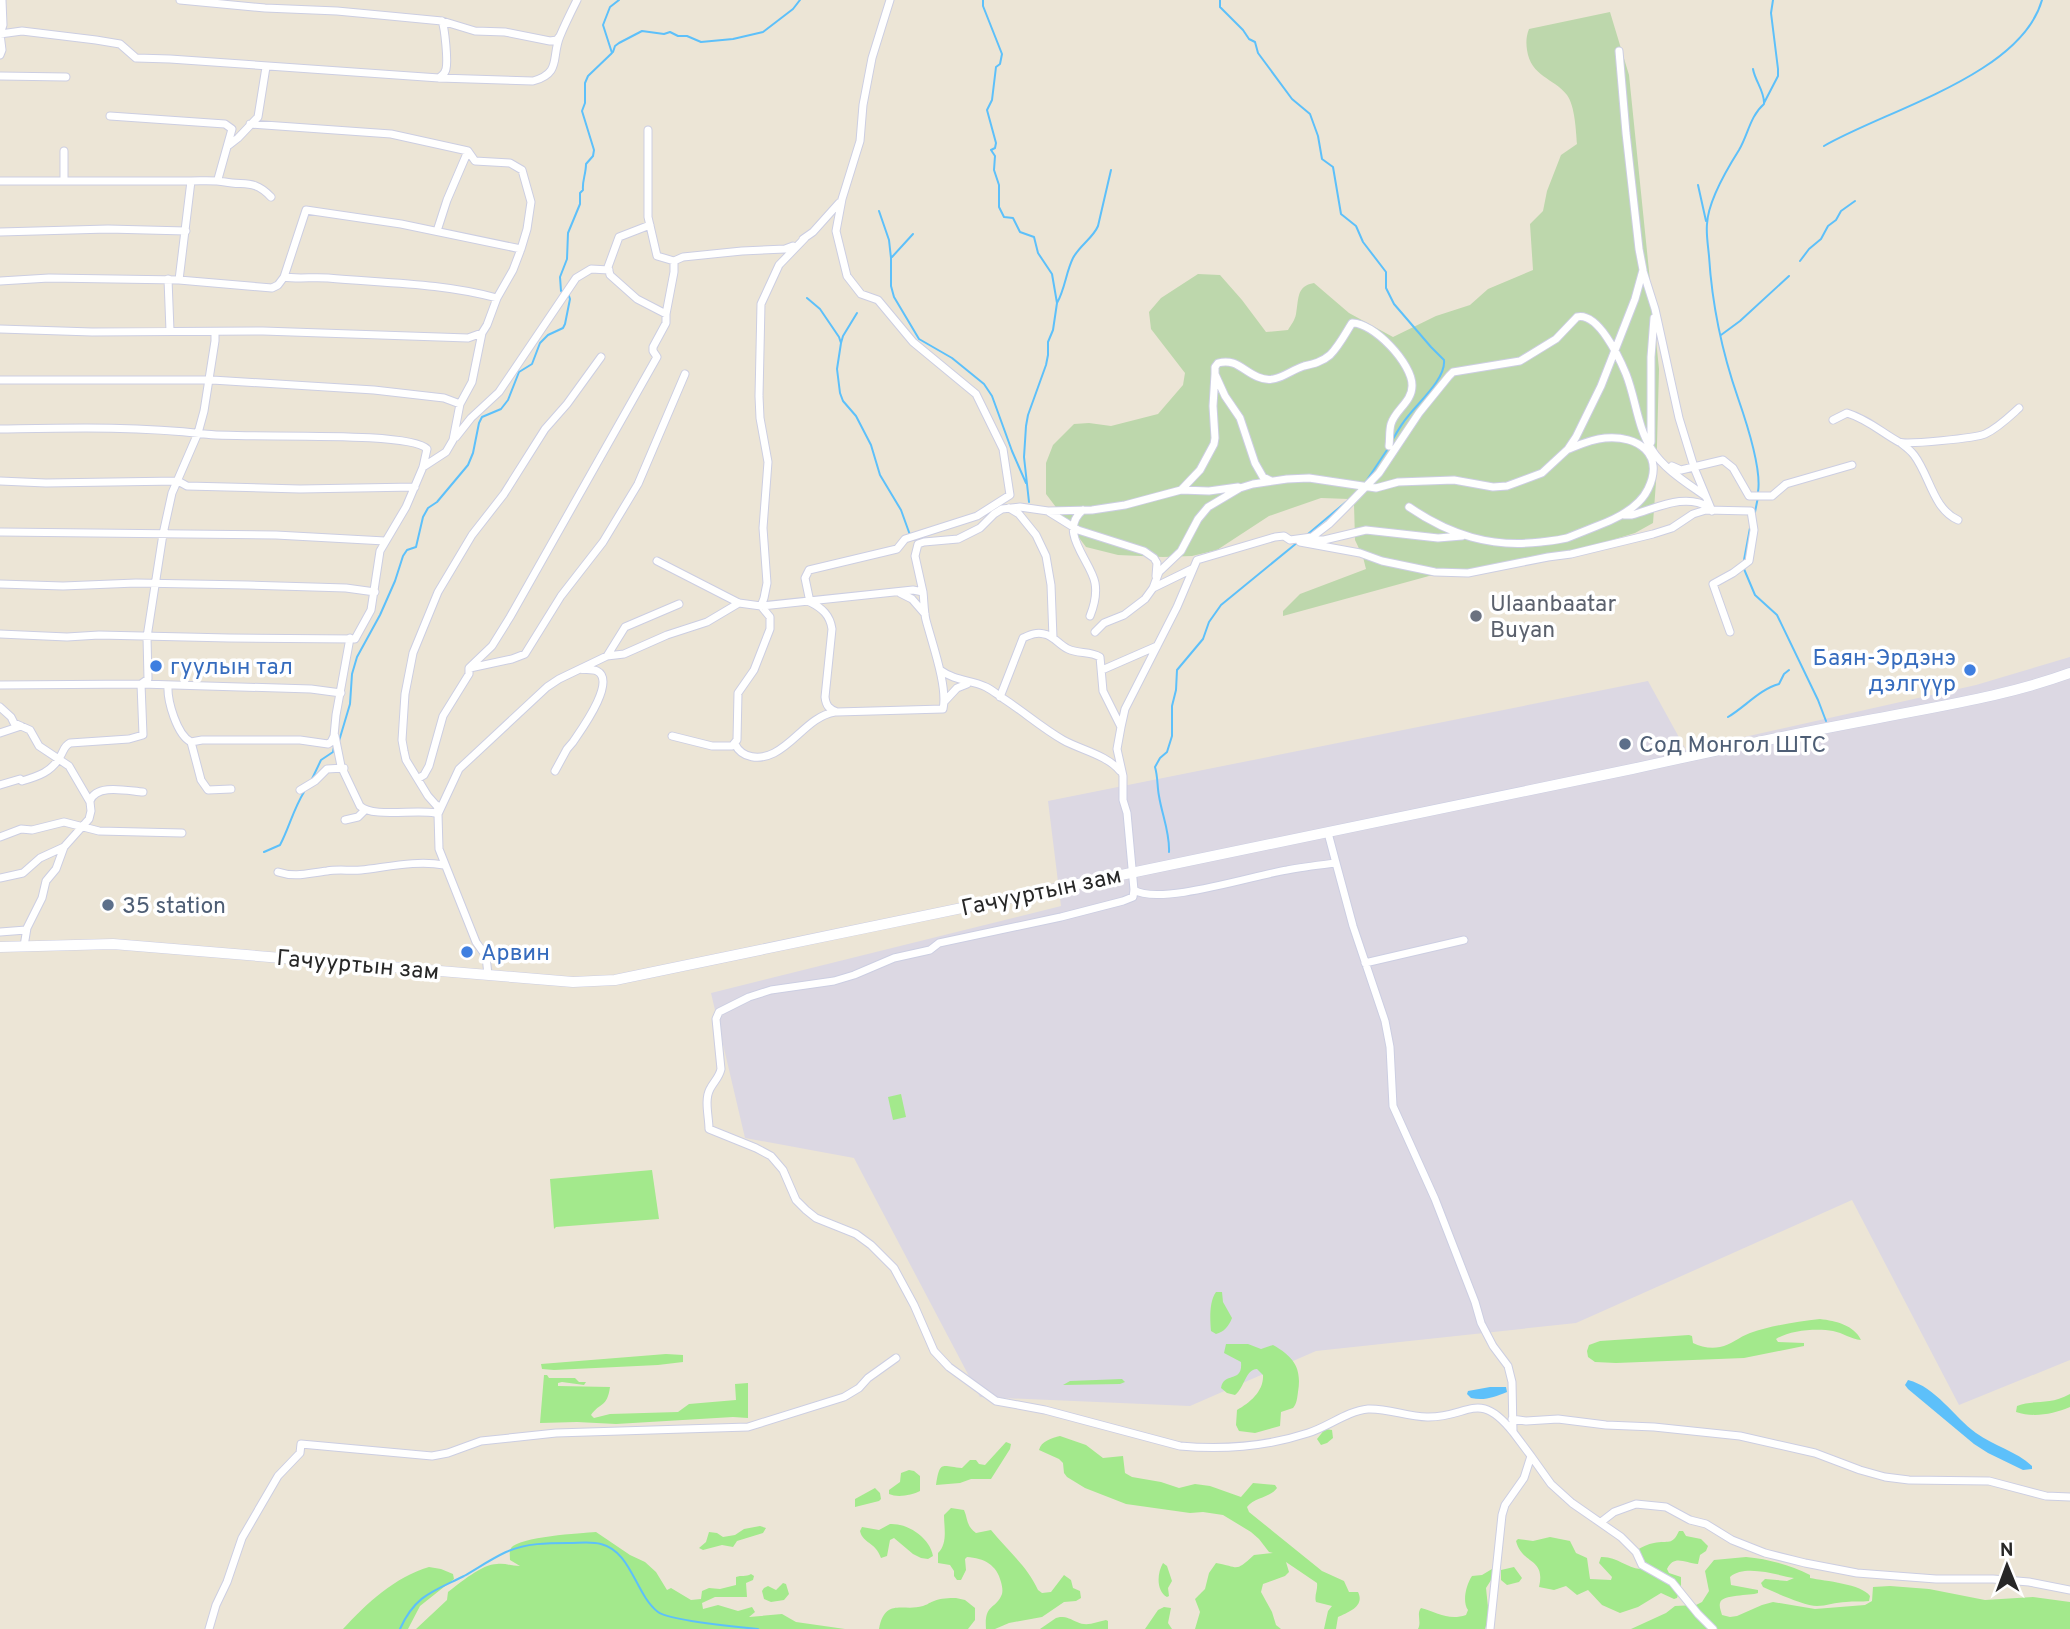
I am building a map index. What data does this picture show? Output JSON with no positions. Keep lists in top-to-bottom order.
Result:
{
  "streets": {
    "main road": ["Гачууртын зам"]
  },
  "places": [
    "Ulaanbaatar Buyan",
    "гуулын тал",
    "Баян-Эрдэнэ дэлгүүр",
    "Сод Монгол ШТС",
    "35 station",
    "Арвин"
  ],
  "north": "top"
}
